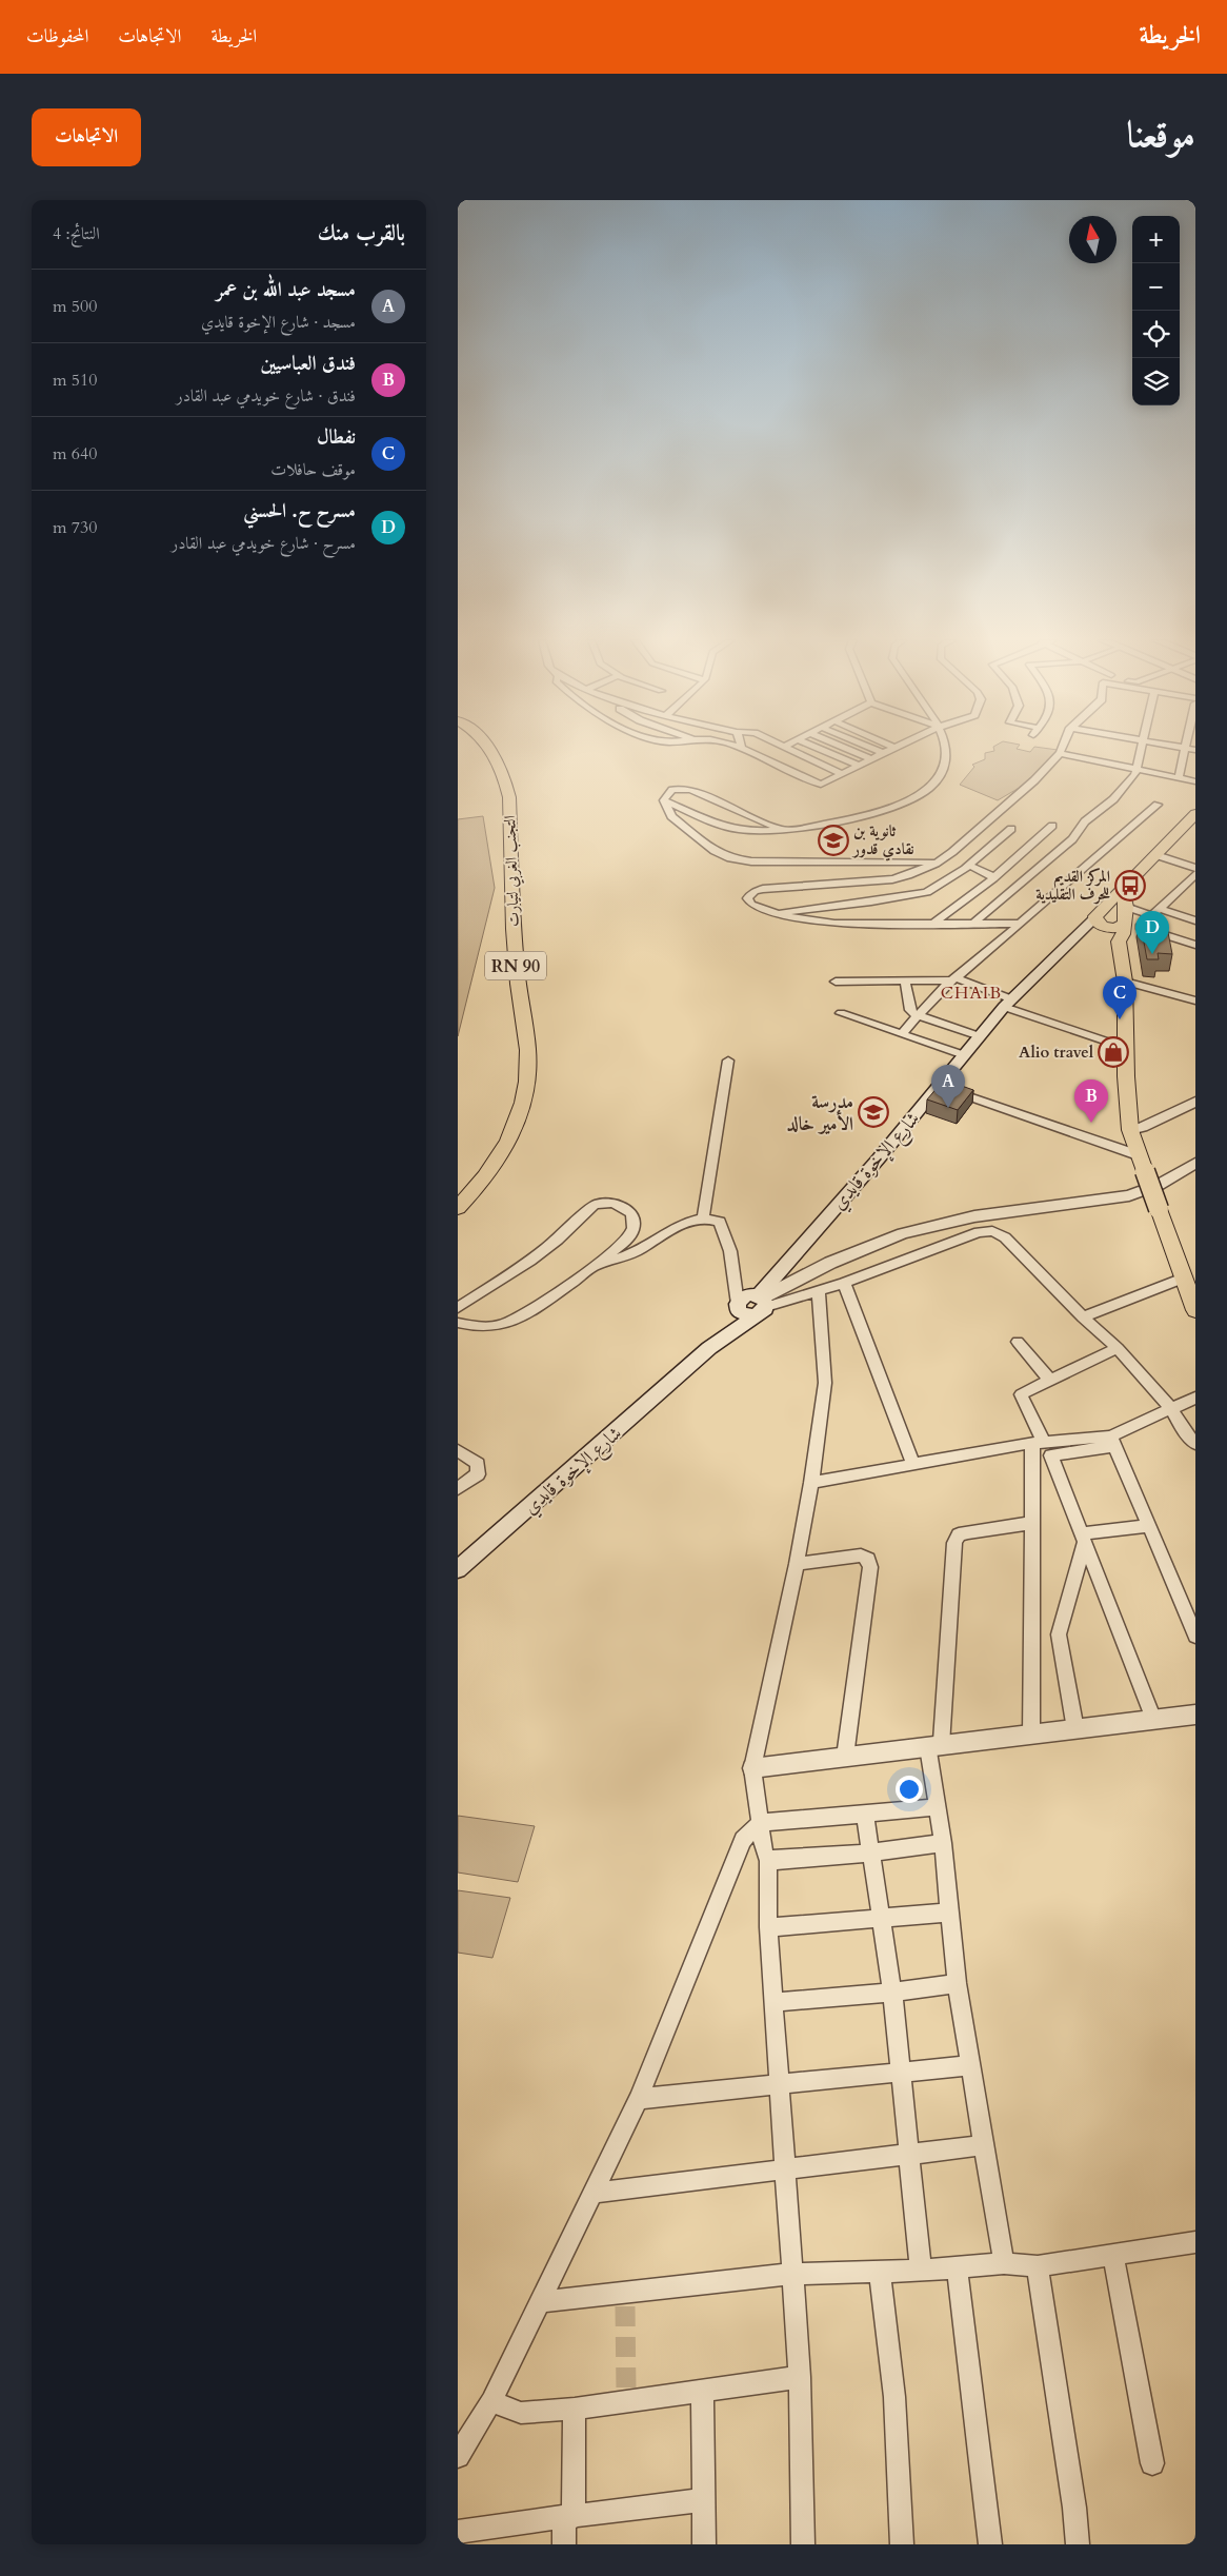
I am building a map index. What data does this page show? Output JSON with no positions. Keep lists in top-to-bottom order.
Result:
{
  "streets": {
    "highway": ["التجنب الغربي لتيارت", "RN 90"],
    "main road": ["شارع الإخوة قايدي"]
  },
  "districts": ["CHAIB"],
  "places": {
    "school or university": ["ثانوية بن نقادي قدور", "مدرسة الأمير خالد"],
    "bus stop": ["المركز القديم للحرف التقليدية"],
    "shop": ["Alio travel"]
  },
  "north": "top",
  "page": {
    "header": "الخريطة",
    "nav": ["الخريطة", "الاتجاهات", "المحفوظات"],
    "title": "موقعنا",
    "buttons": "الاتجاهات",
    "heading": ["بالقرب منك", "النتائج: 4"],
    "map_buttons": ["+", "−"],
    "list": [
      {
        "mark": "A",
        "name": "مسجد عبد الله بن عمر",
        "note": "مسجد · شارع الإخوة قايدي",
        "value": "500 m"
      },
      {
        "mark": "B",
        "name": "فندق العباسيين",
        "note": "فندق · شارع خويدمي عبد القادر",
        "value": "510 m"
      },
      {
        "mark": "C",
        "name": "نفطال",
        "note": "موقف حافلات",
        "value": "640 m"
      },
      {
        "mark": "D",
        "name": "مسرح ح. الحسني",
        "note": "مسرح · شارع خويدمي عبد القادر",
        "value": "730 m"
      }
    ],
    "pins": [
      "D",
      "C",
      "A",
      "B"
    ]
  }
}
